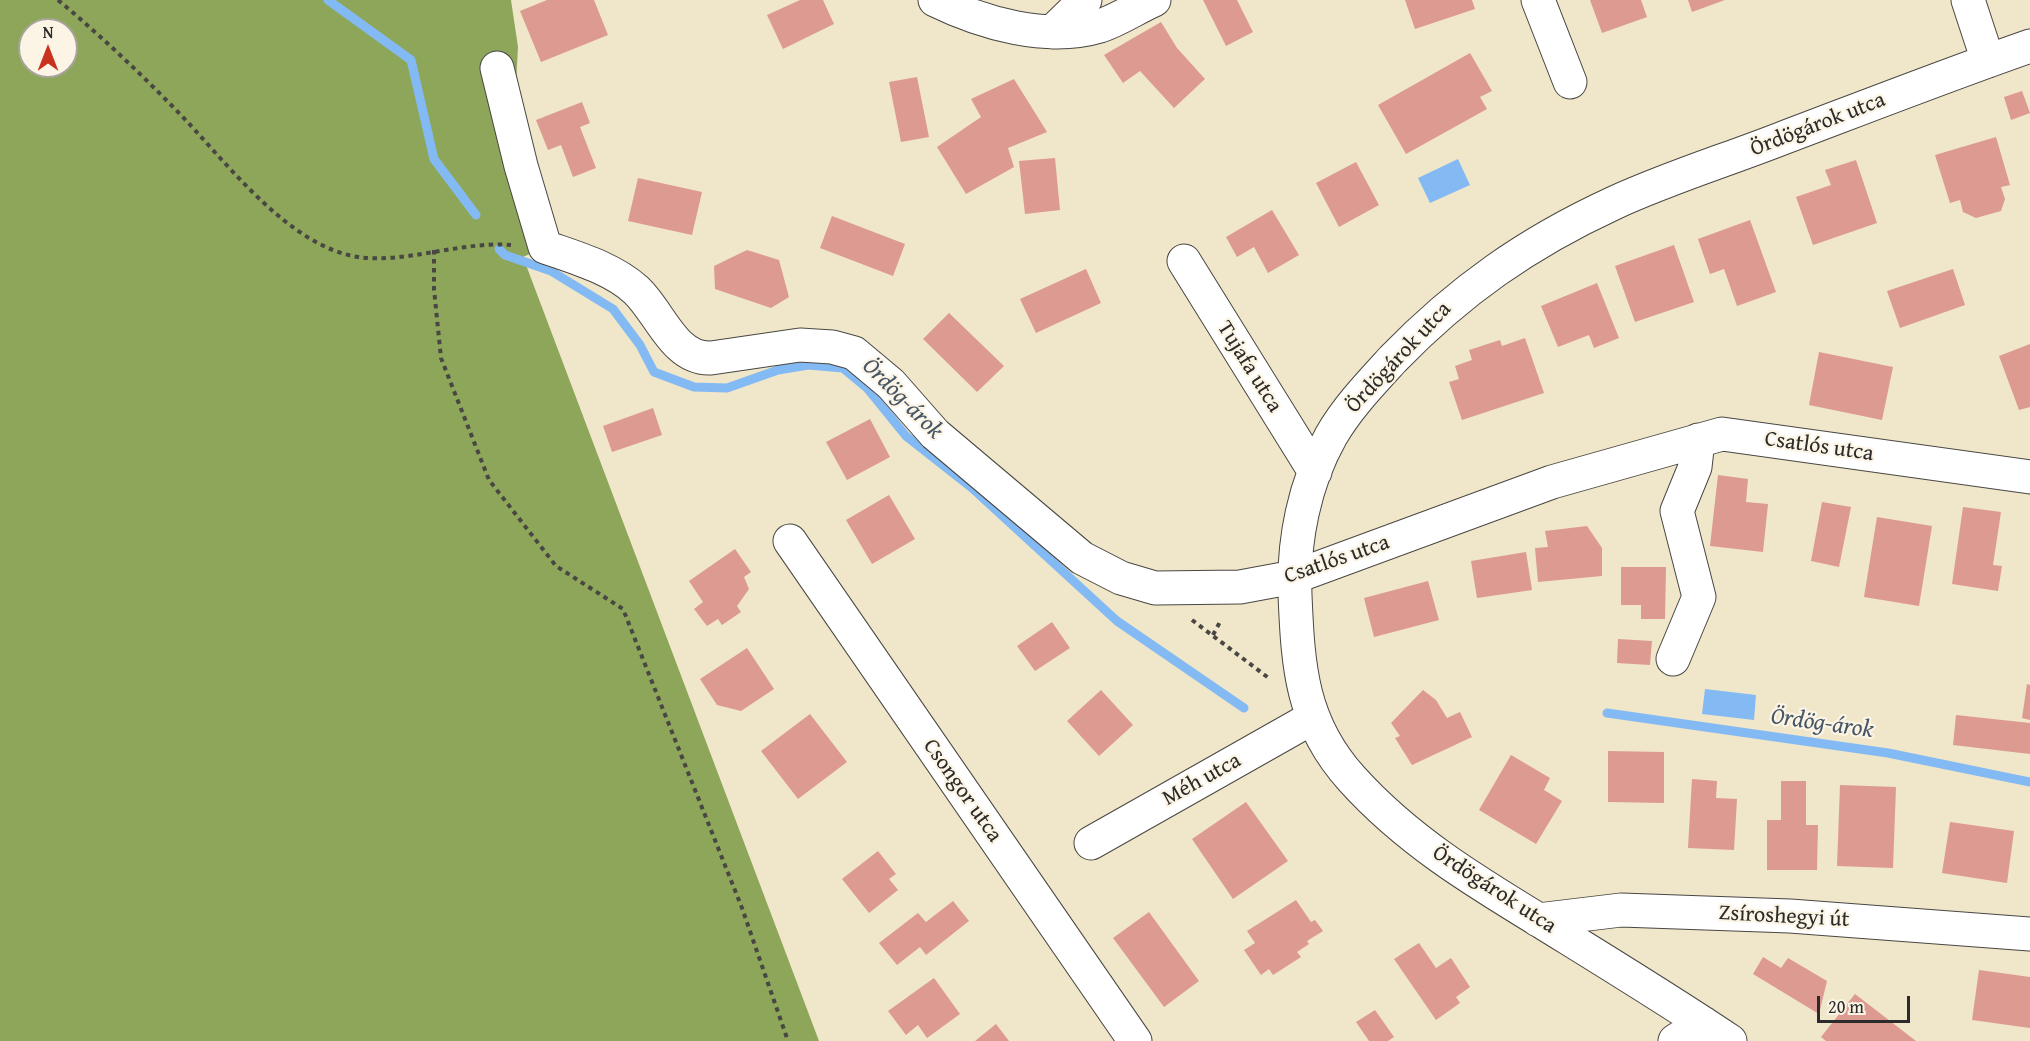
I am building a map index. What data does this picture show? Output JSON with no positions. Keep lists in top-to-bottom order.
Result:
{
  "streets": {
    "street": [
      "Ördögárok utca",
      "Tujafa utca",
      "Csatlós utca",
      "Méh utca",
      "Csongor utca",
      "Zsíroshegyi út"
    ]
  },
  "crossings": [
    ["Ördögárok utca", "Tujafa utca"],
    ["Ördögárok utca", "Csatlós utca"],
    ["Ördögárok utca", "Méh utca"],
    ["Ördögárok utca", "Zsíroshegyi út"]
  ],
  "water": ["Ördög-árok"],
  "scale_bar": "20 m",
  "north": "top"
}
